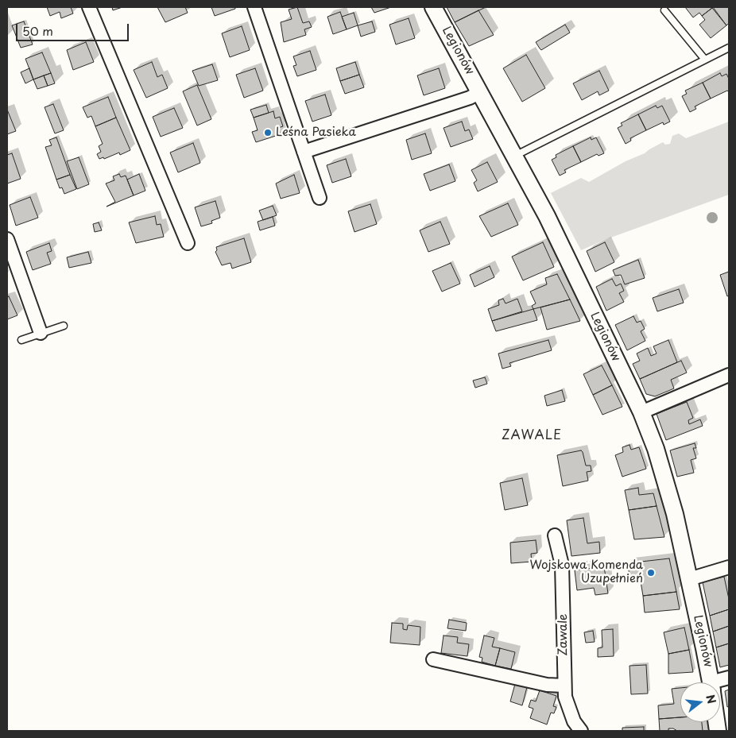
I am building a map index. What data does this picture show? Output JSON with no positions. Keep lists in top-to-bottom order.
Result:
{
  "streets": {
    "street": ["Legionów", "Zawale"]
  },
  "districts": ["ZAWALE"],
  "places": ["Leśna Pasieka", "Wojskowa Komenda Uzupełnień"],
  "scale_bar": "50 m",
  "north": "right"
}
